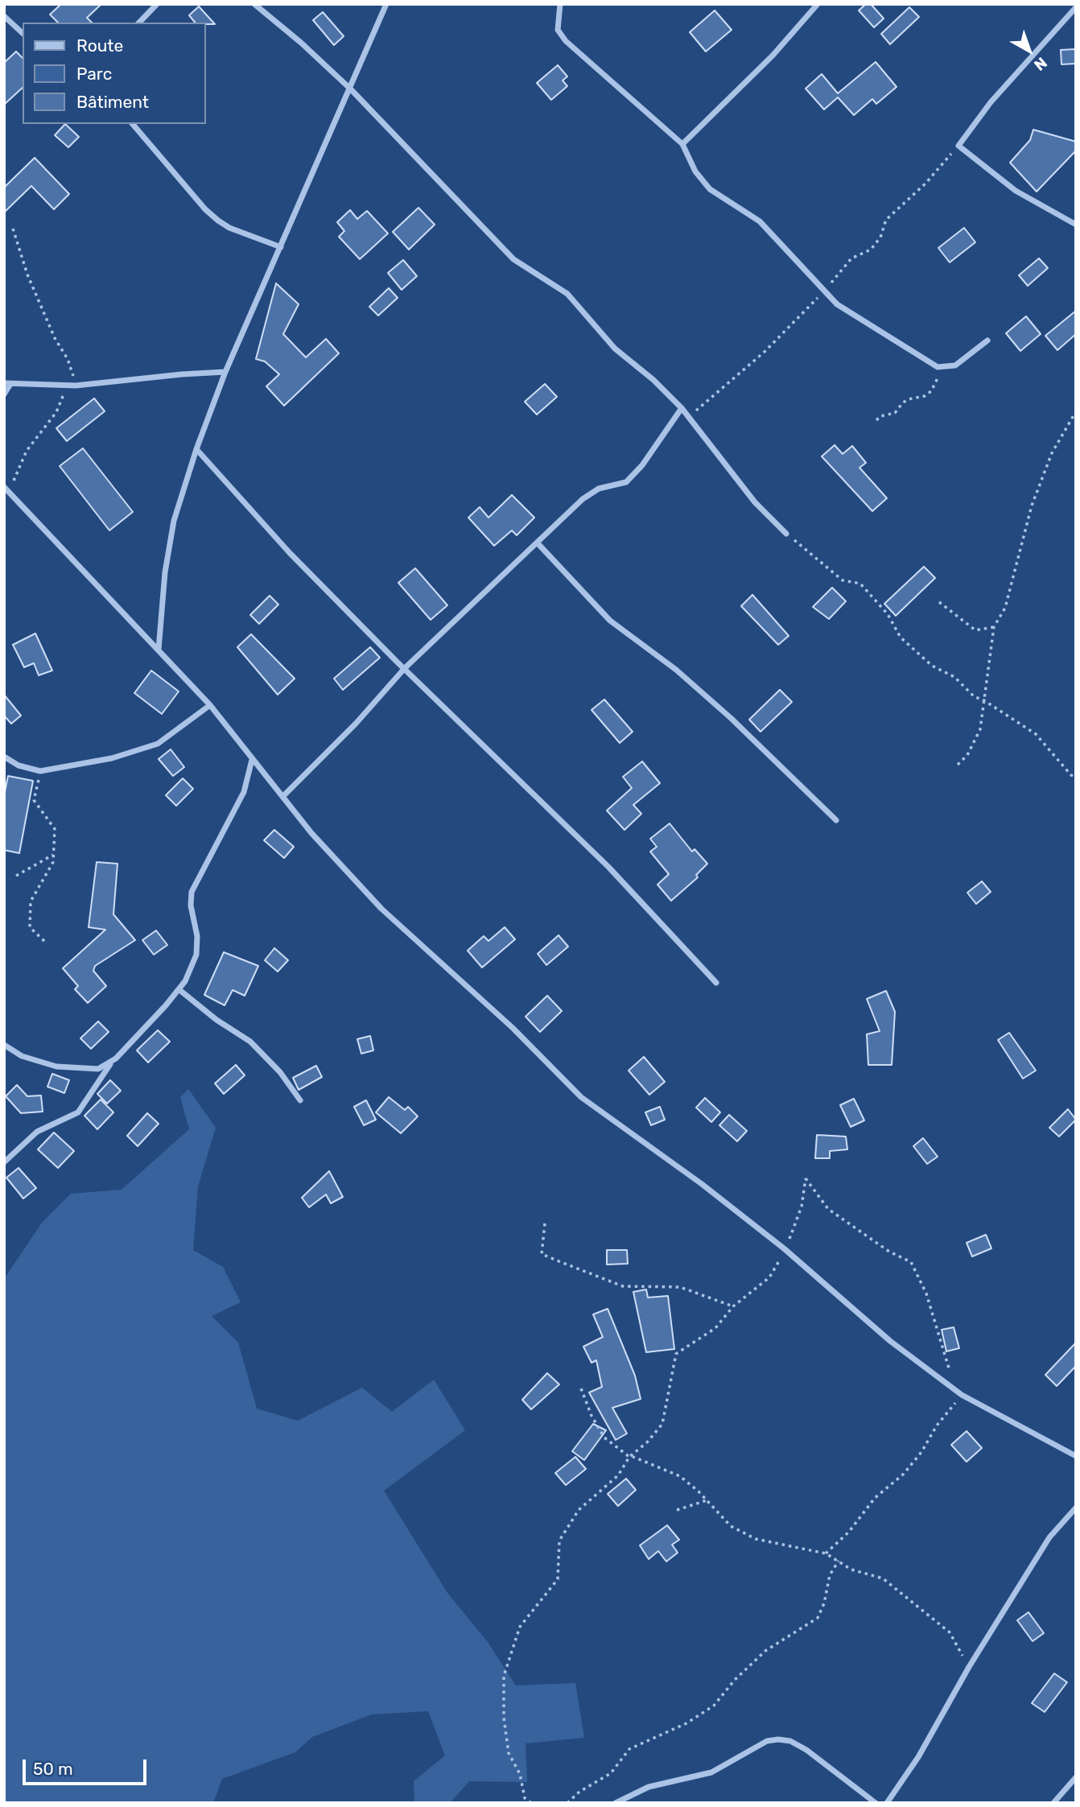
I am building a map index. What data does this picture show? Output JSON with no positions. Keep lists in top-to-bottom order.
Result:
{
  "legend": ["Route", "Parc", "Bâtiment"],
  "scale_bar": "50 m",
  "north": "bottom right"
}
